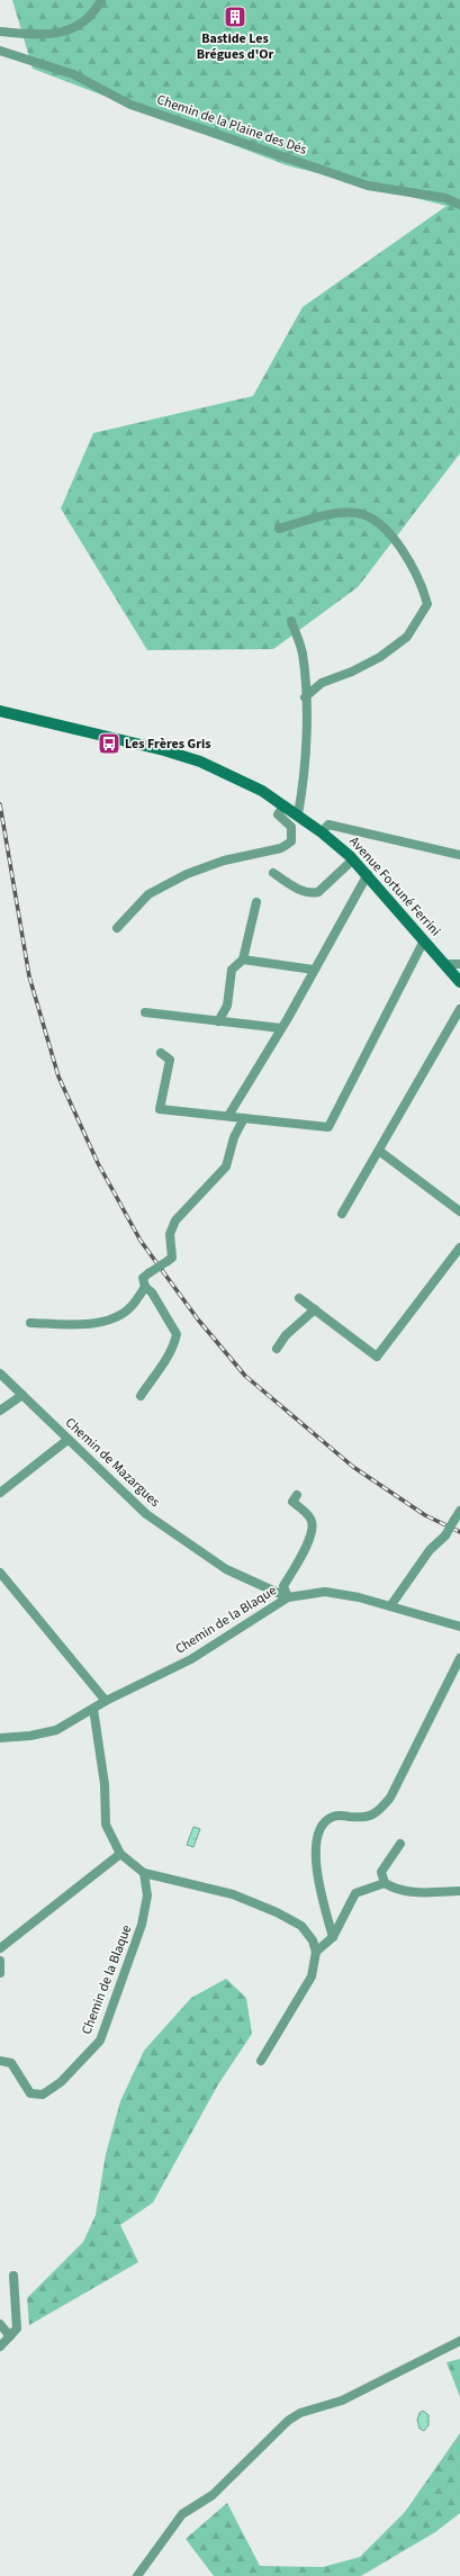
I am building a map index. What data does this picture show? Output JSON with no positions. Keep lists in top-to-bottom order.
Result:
{
  "streets": {
    "main road": ["Avenue Fortuné Ferrini"],
    "street": ["Chemin de la Plaine des Dés", "Chemin de Mazargues", "Chemin de la Blaque"]
  },
  "crossings": [
    ["Chemin de Mazargues", "Chemin de la Blaque"]
  ],
  "places": {
    "building": ["Bastide Les Brégues d'Or"],
    "bus stop": ["Les Frères Gris"]
  }
}
